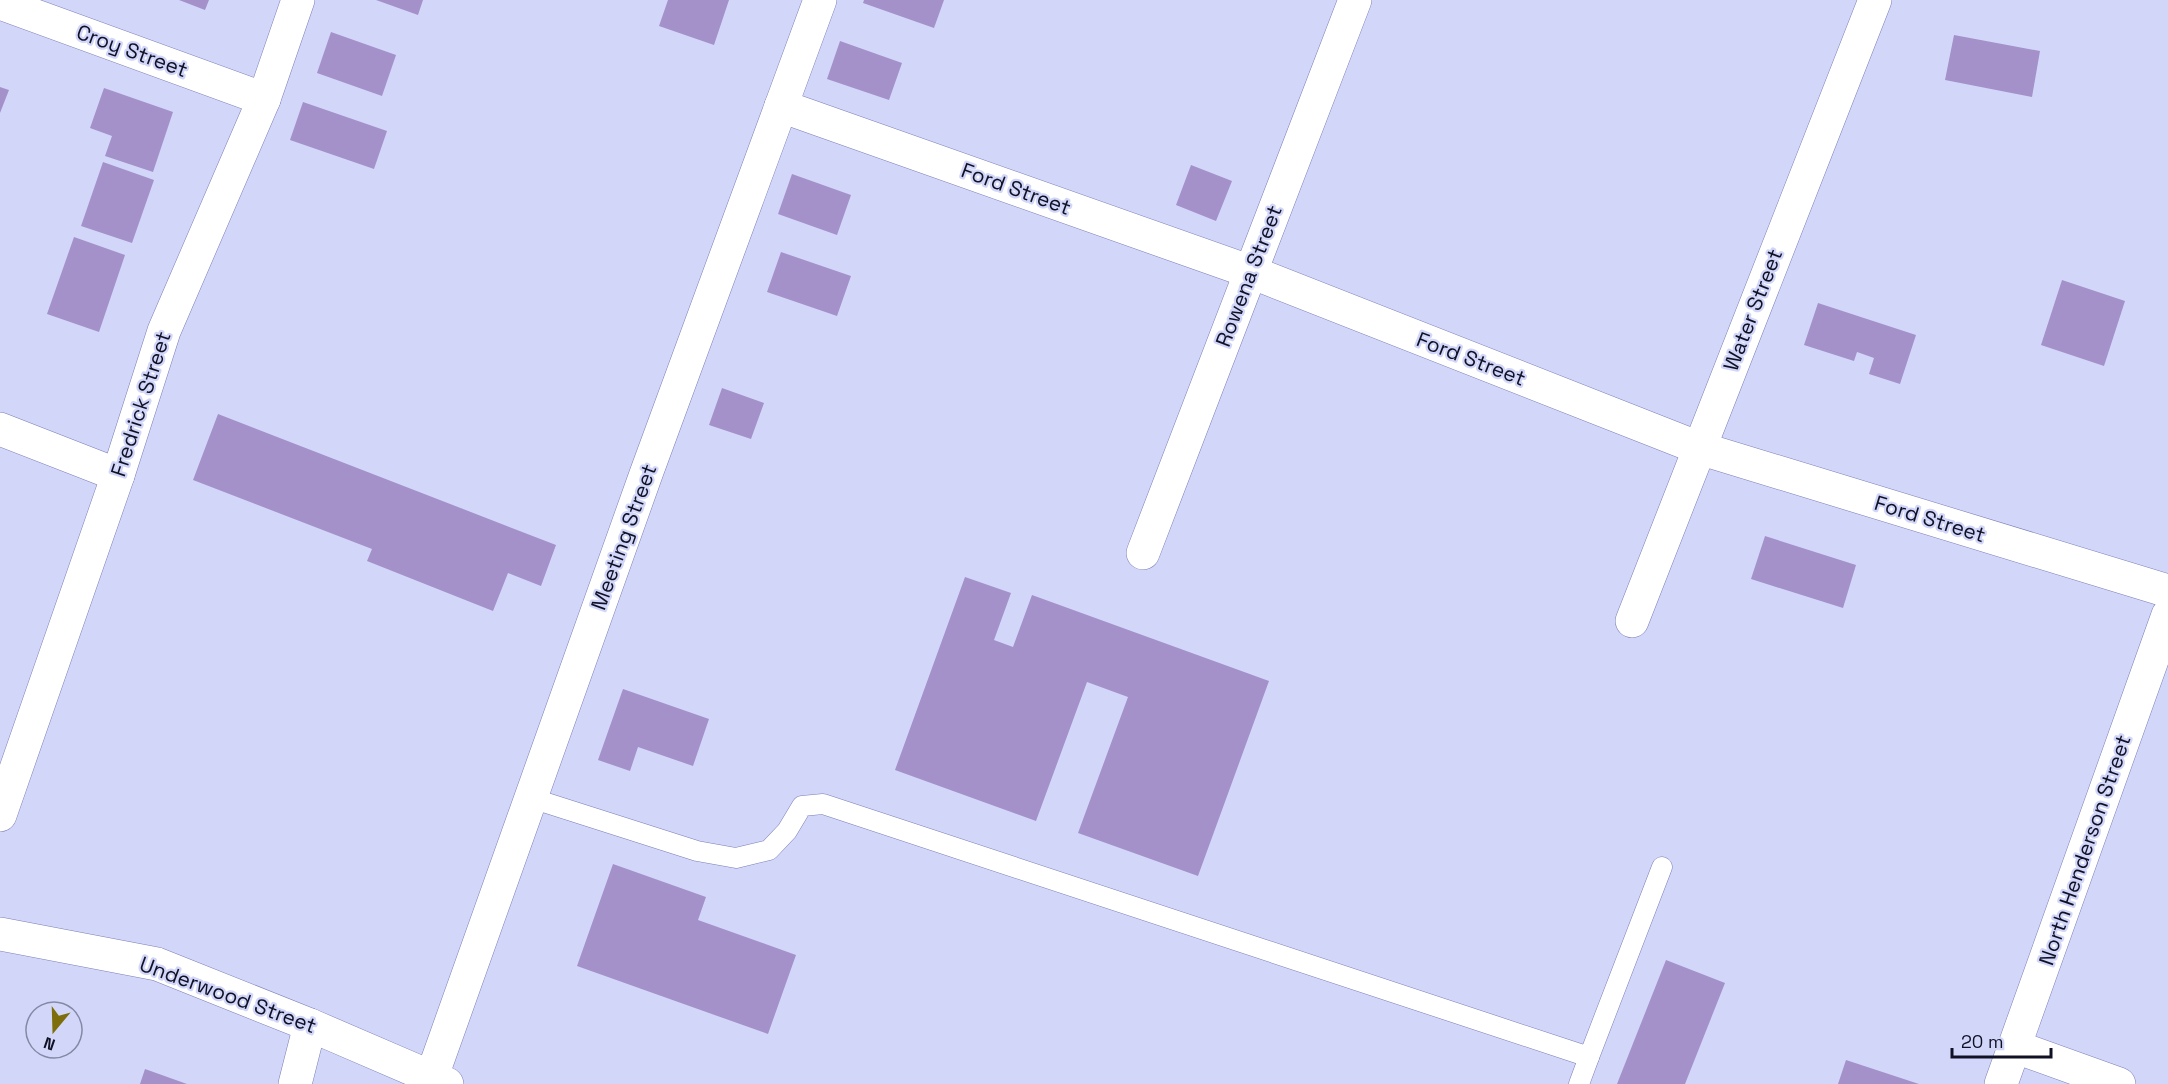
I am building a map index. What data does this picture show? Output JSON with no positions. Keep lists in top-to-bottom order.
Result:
{
  "streets": {
    "street": [
      "Croy Street",
      "Ford Street",
      "Rowena Street",
      "Water Street",
      "Fredrick Street",
      "Meeting Street",
      "North Henderson Street",
      "Underwood Street"
    ]
  },
  "crossings": [
    ["Croy Street", "Fredrick Street"],
    ["Ford Street", "Rowena Street"],
    ["Ford Street", "Water Street"],
    ["Ford Street", "Meeting Street"],
    ["Meeting Street", "Underwood Street"]
  ],
  "scale_bar": "20 m",
  "north": "bottom"
}
